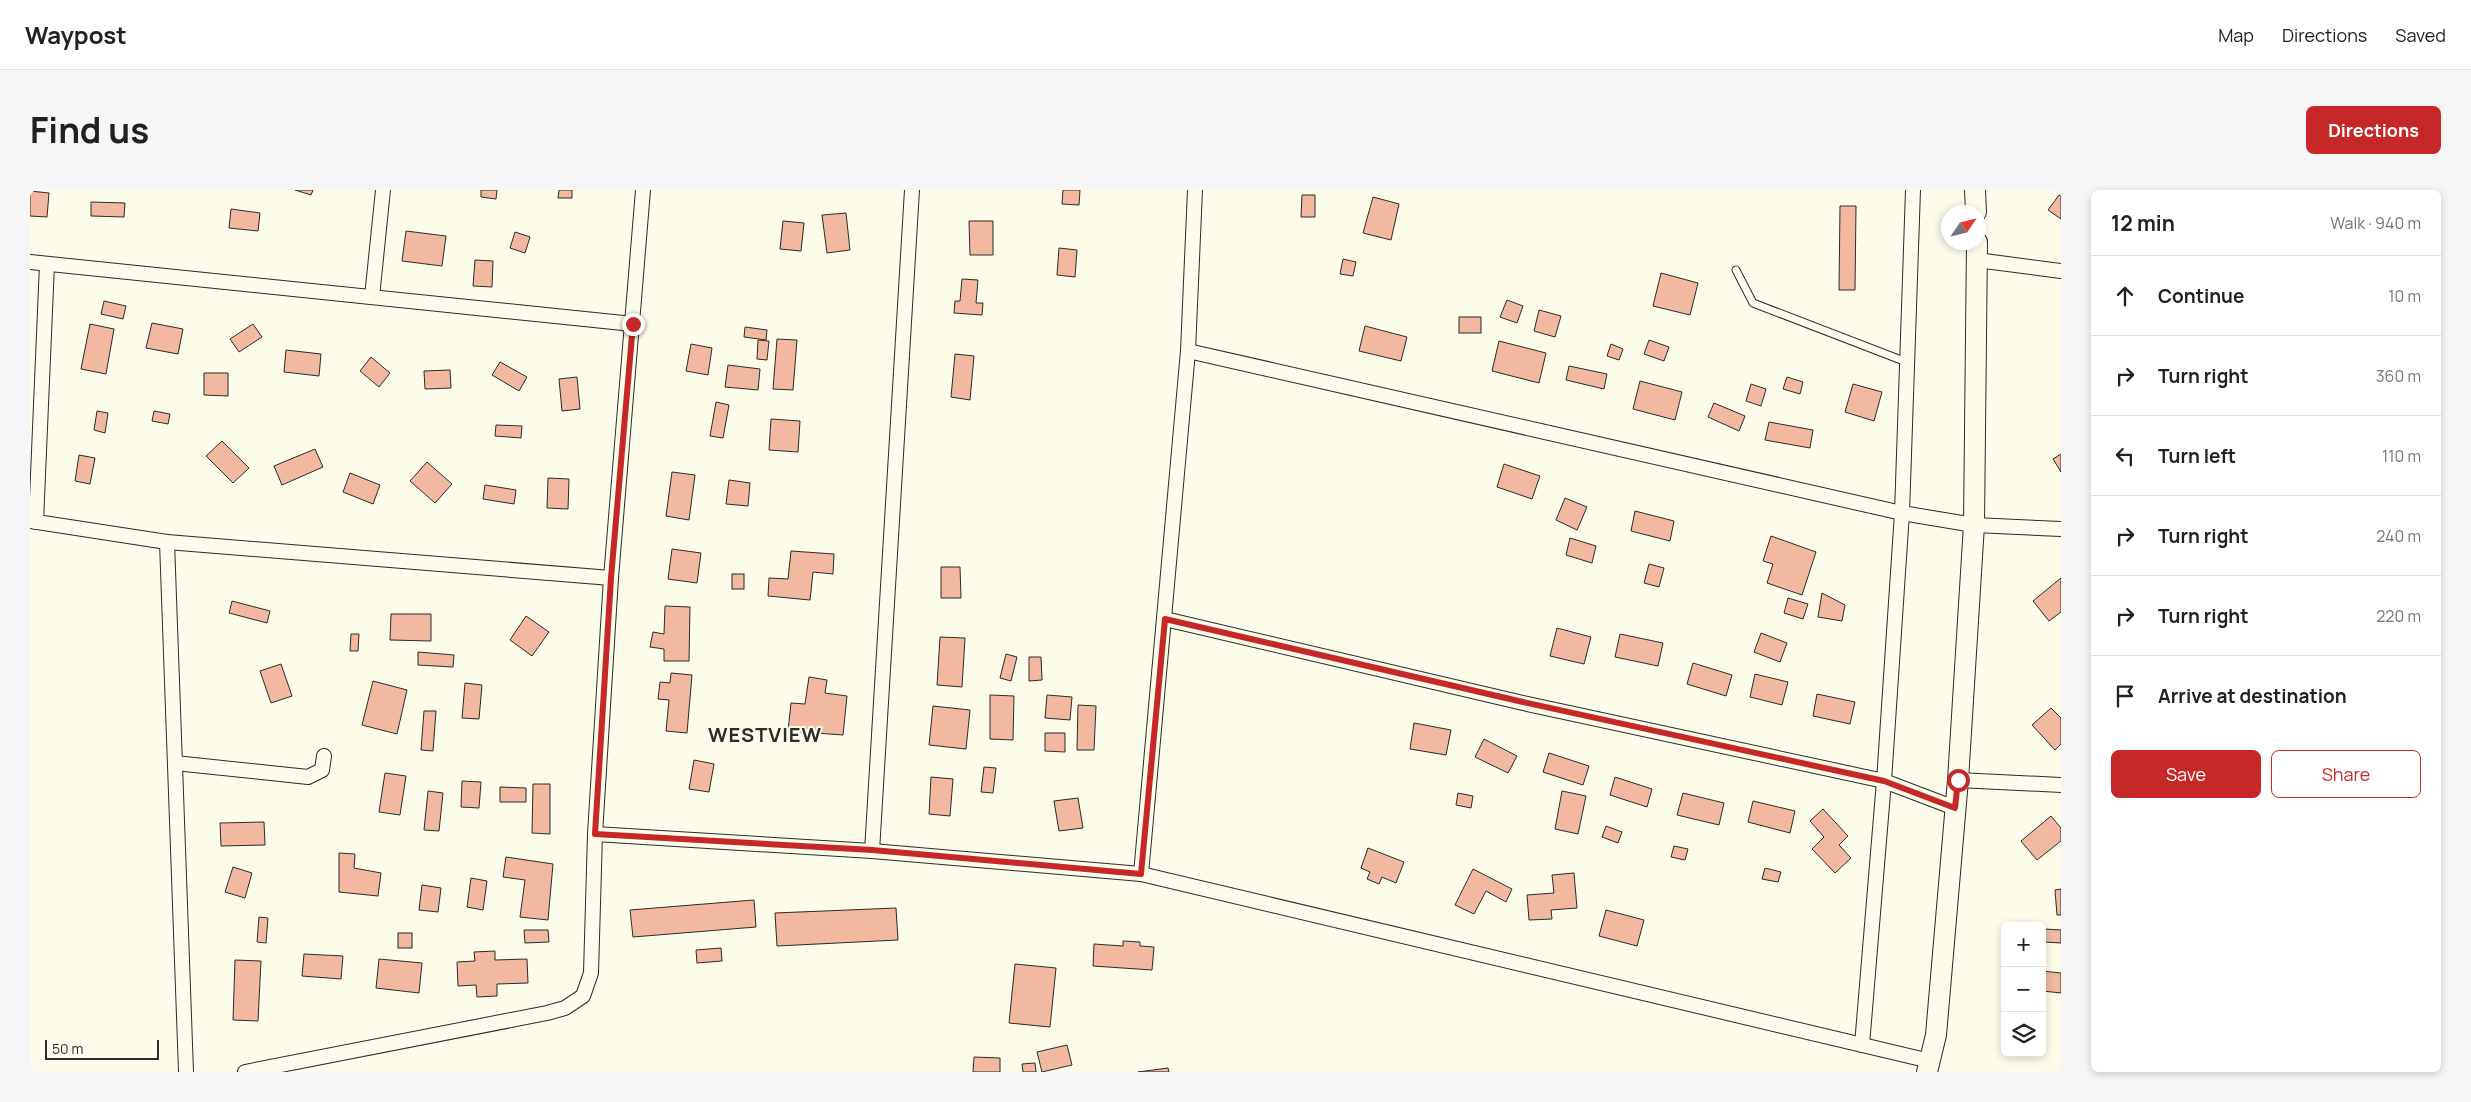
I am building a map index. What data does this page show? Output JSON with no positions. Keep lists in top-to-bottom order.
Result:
{
  "districts": ["WESTVIEW"],
  "scale_bar": "50 m",
  "north": "top right",
  "page": {
    "header": "Waypost",
    "nav": ["Map", "Directions", "Saved"],
    "title": "Find us",
    "buttons": [
      "Directions",
      ["Save", "Share"]
    ],
    "heading": ["12 min", "Walk · 940 m"],
    "list": [
      ["Continue", "10 m"],
      ["Turn right", "360 m"],
      ["Turn left", "110 m"],
      ["Turn right", "240 m"],
      ["Turn right", "220 m"],
      "Arrive at destination"
    ],
    "map_buttons": ["+", "−"],
    "scale": "50 m"
  }
}
